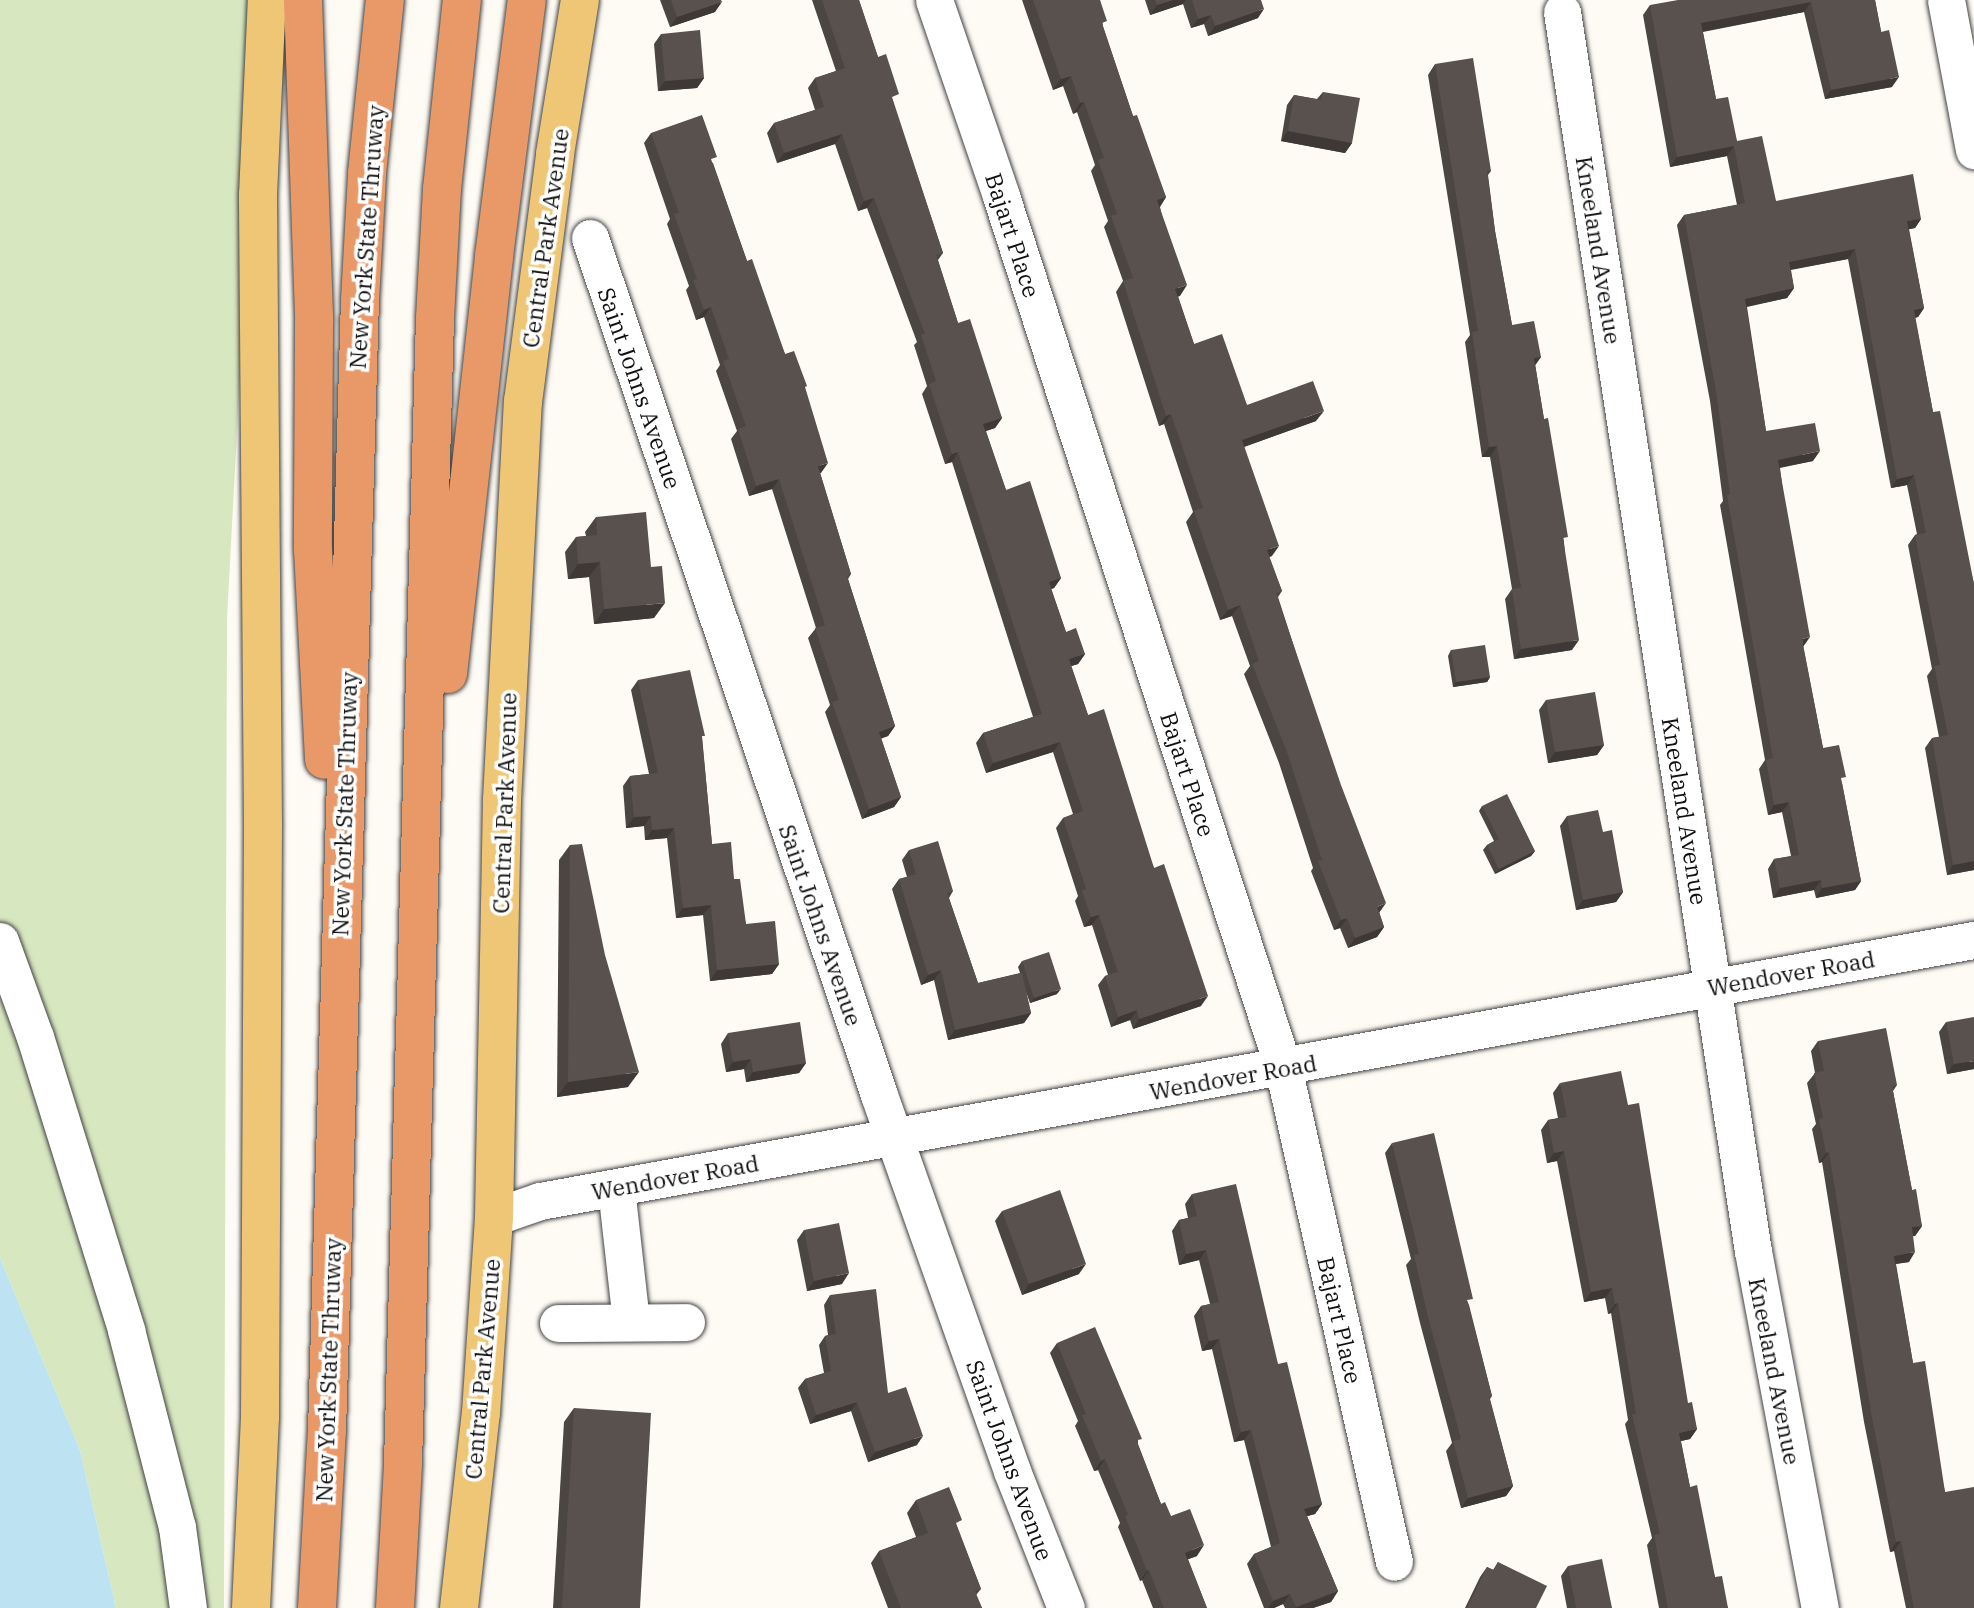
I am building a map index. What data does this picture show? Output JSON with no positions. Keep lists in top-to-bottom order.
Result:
{
  "streets": {
    "highway": ["New York State Thruway"],
    "main road": ["Central Park Avenue"],
    "street": [
      "Bajart Place",
      "Kneeland Avenue",
      "Saint Johns Avenue",
      "Wendover Road"
    ]
  },
  "crossings": [
    ["Bajart Place", "Wendover Road"],
    ["Central Park Avenue", "Wendover Road"],
    ["Kneeland Avenue", "Wendover Road"],
    ["Saint Johns Avenue", "Wendover Road"]
  ]
}
